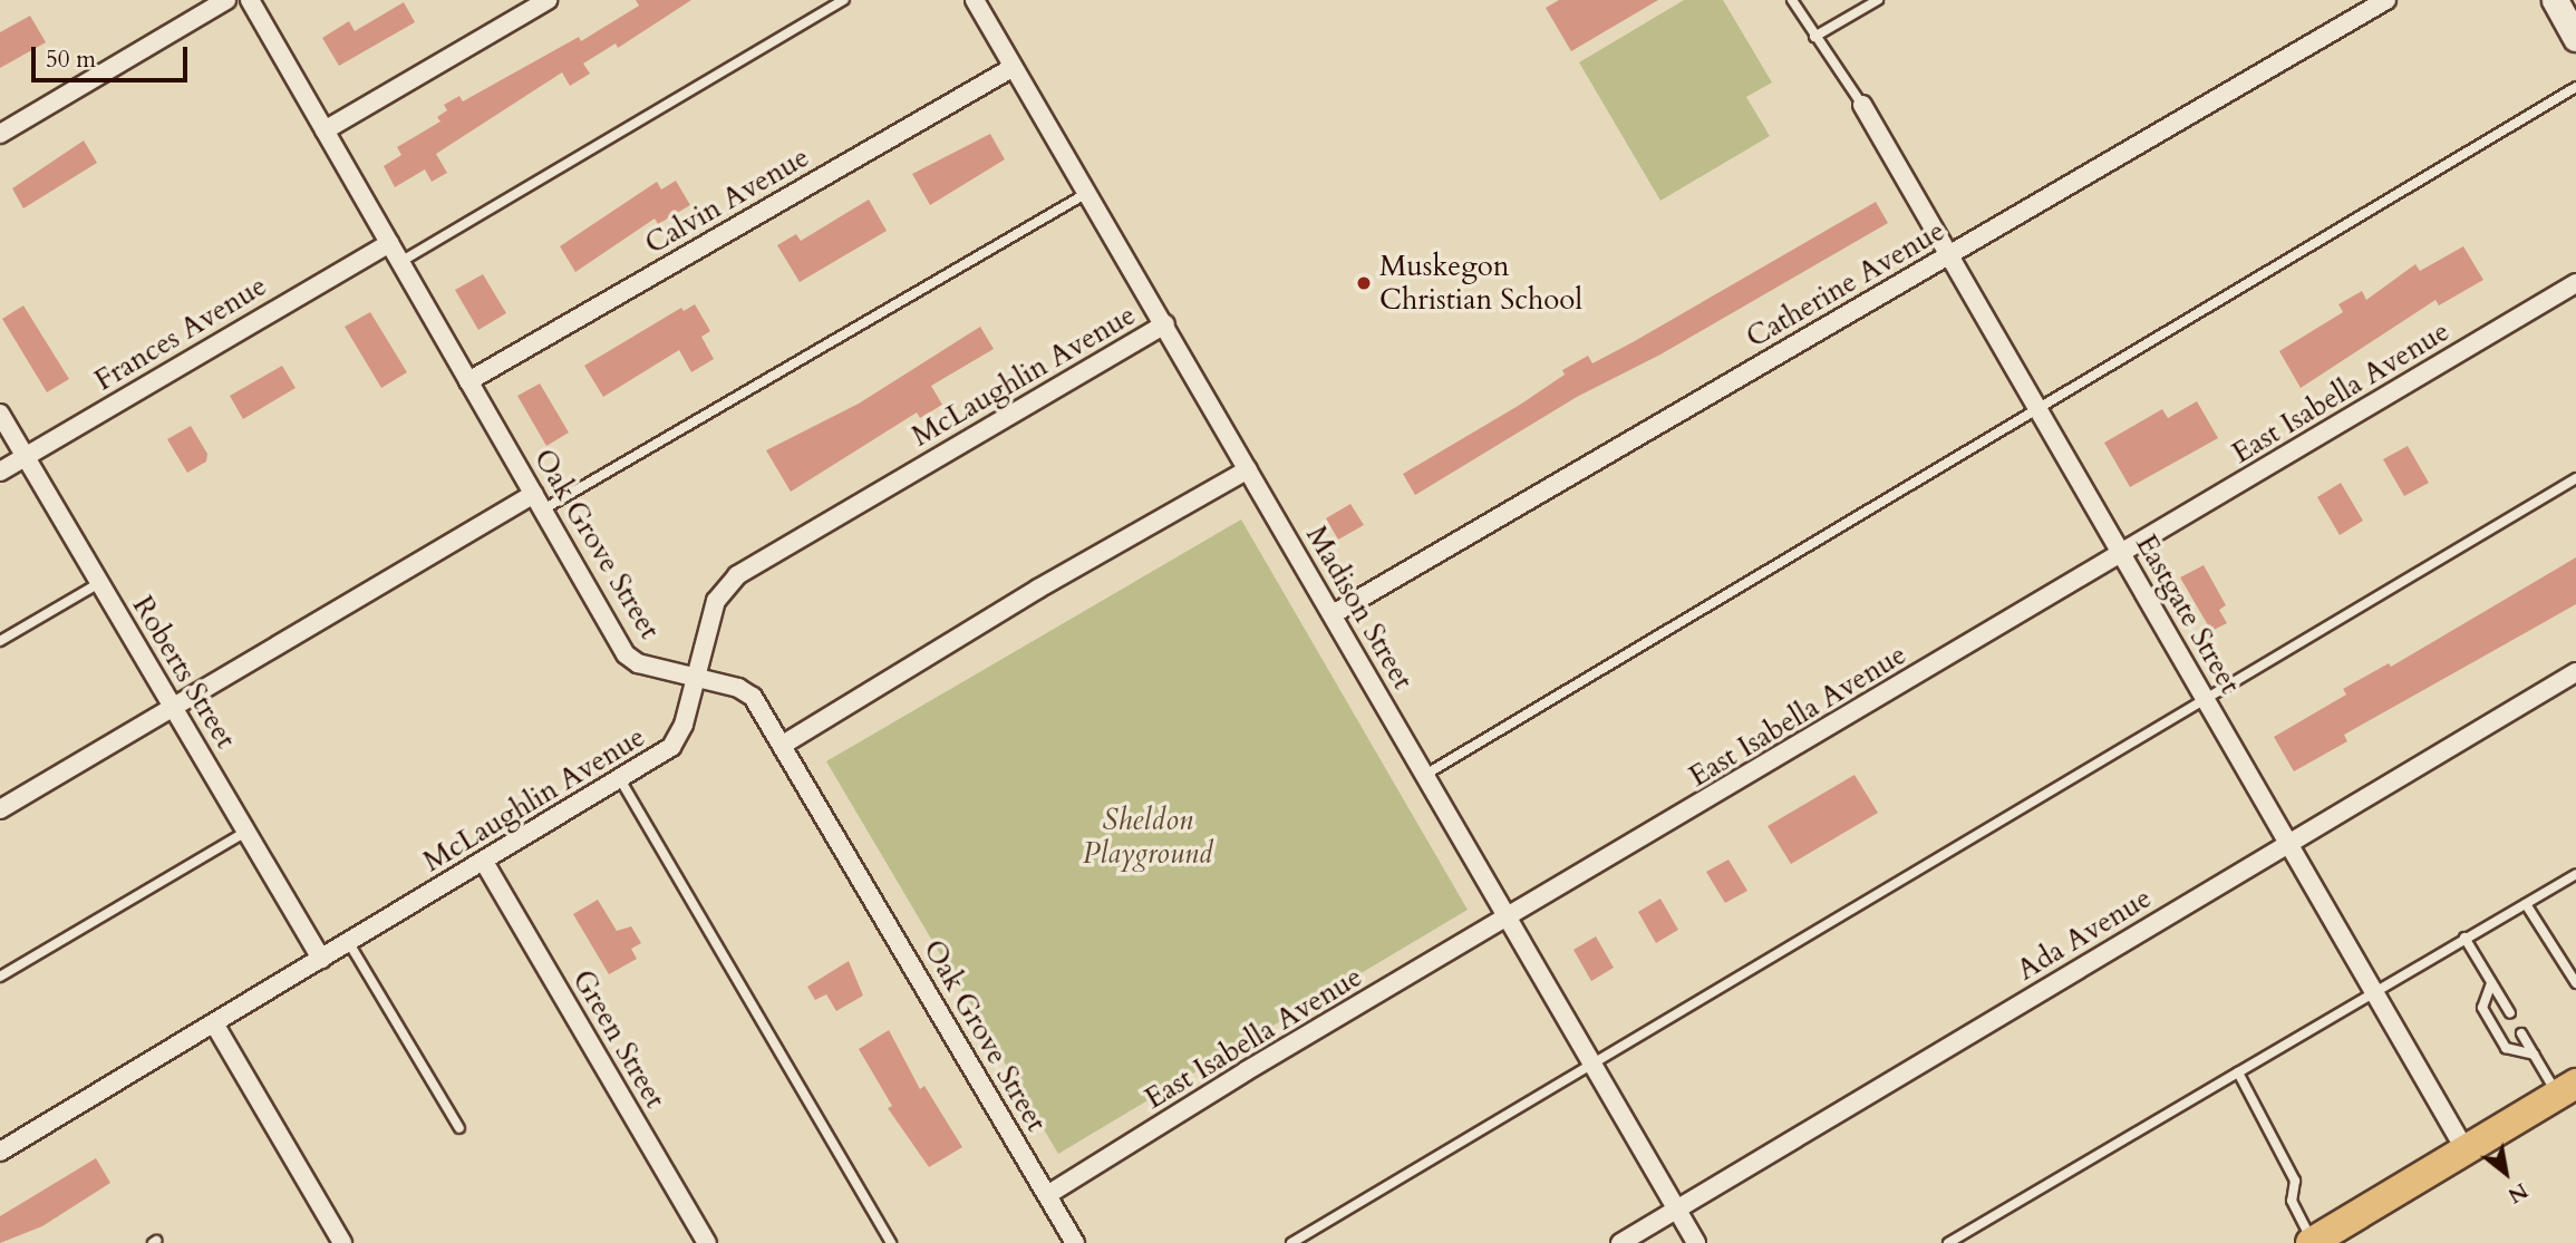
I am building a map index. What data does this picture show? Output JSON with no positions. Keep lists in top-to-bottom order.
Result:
{
  "streets": {
    "street": [
      "Calvin Avenue",
      "Catherine Avenue",
      "Frances Avenue",
      "McLaughlin Avenue",
      "East Isabella Avenue",
      "Oak Grove Street",
      "Madison Street",
      "Eastgate Street",
      "Roberts Street",
      "Ada Avenue",
      "Green Street"
    ]
  },
  "crossings": [
    ["Calvin Avenue", "Oak Grove Street"],
    ["Calvin Avenue", "Madison Street"],
    ["Catherine Avenue", "Madison Street"],
    ["Catherine Avenue", "Eastgate Street"],
    ["Frances Avenue", "Oak Grove Street"],
    ["Frances Avenue", "Roberts Street"],
    ["McLaughlin Avenue", "Oak Grove Street"],
    ["McLaughlin Avenue", "Madison Street"],
    ["McLaughlin Avenue", "Roberts Street"],
    ["McLaughlin Avenue", "Green Street"],
    ["East Isabella Avenue", "Oak Grove Street"],
    ["East Isabella Avenue", "Madison Street"],
    ["East Isabella Avenue", "Eastgate Street"],
    ["Madison Street", "Ada Avenue"],
    ["Eastgate Street", "Ada Avenue"]
  ],
  "parks": ["Sheldon Playground"],
  "places": ["Muskegon Christian School"],
  "scale_bar": "50 m",
  "north": "bottom right"
}
